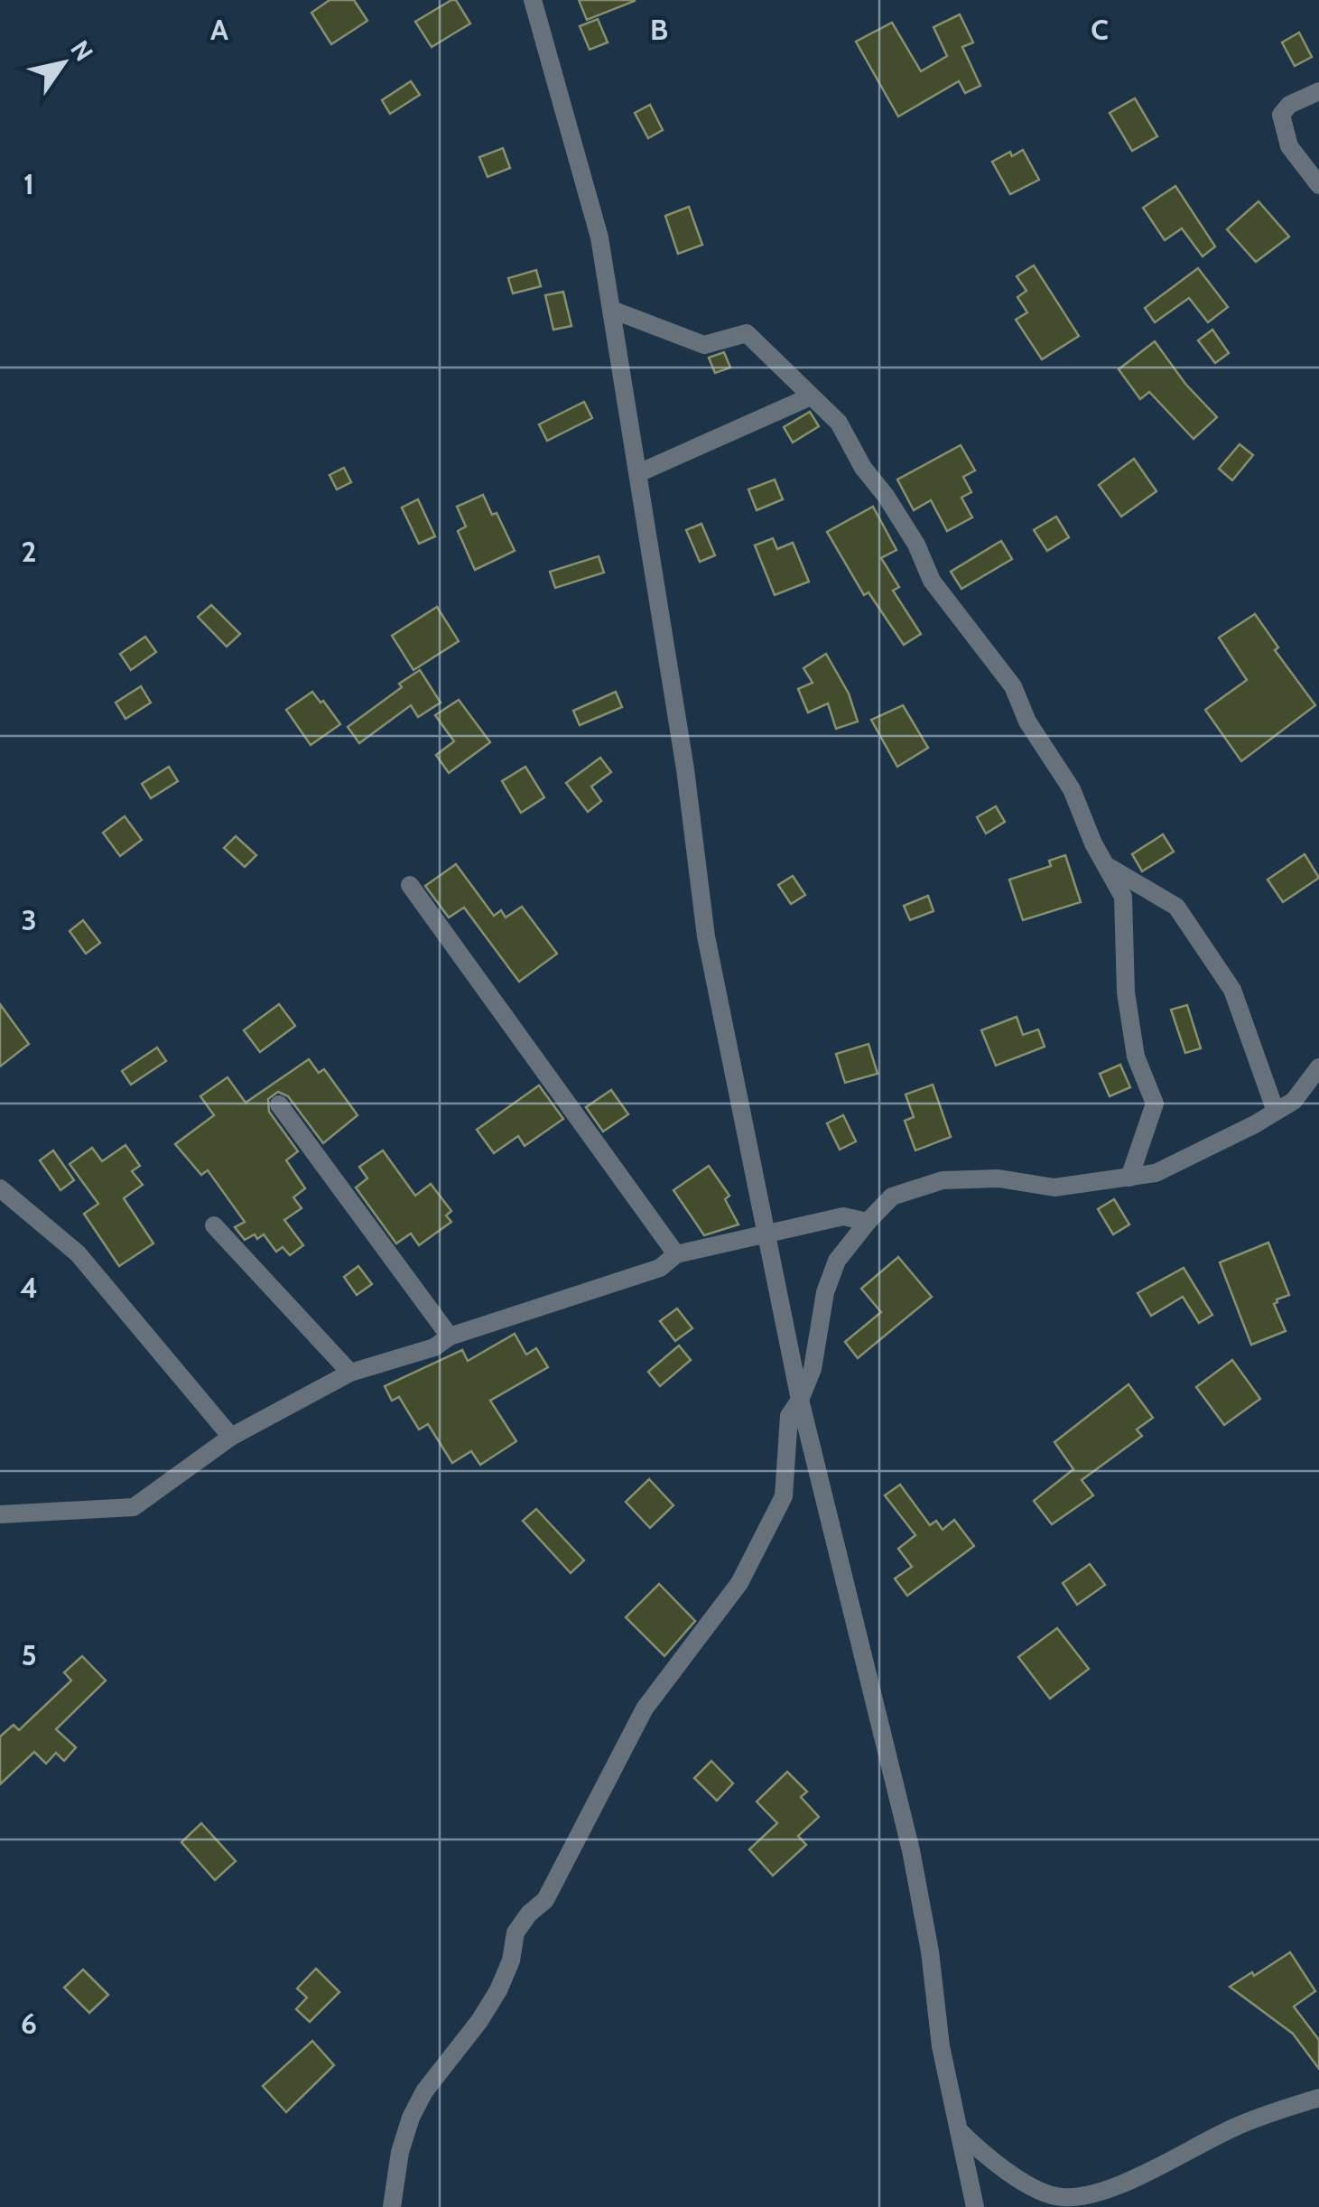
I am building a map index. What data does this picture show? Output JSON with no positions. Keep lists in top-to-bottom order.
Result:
{
  "north": "top right",
  "grid": {
    "columns": ["A", "B", "C"],
    "rows": [
      "1",
      "2",
      "3",
      "4",
      "5",
      "6"
    ]
  }
}
